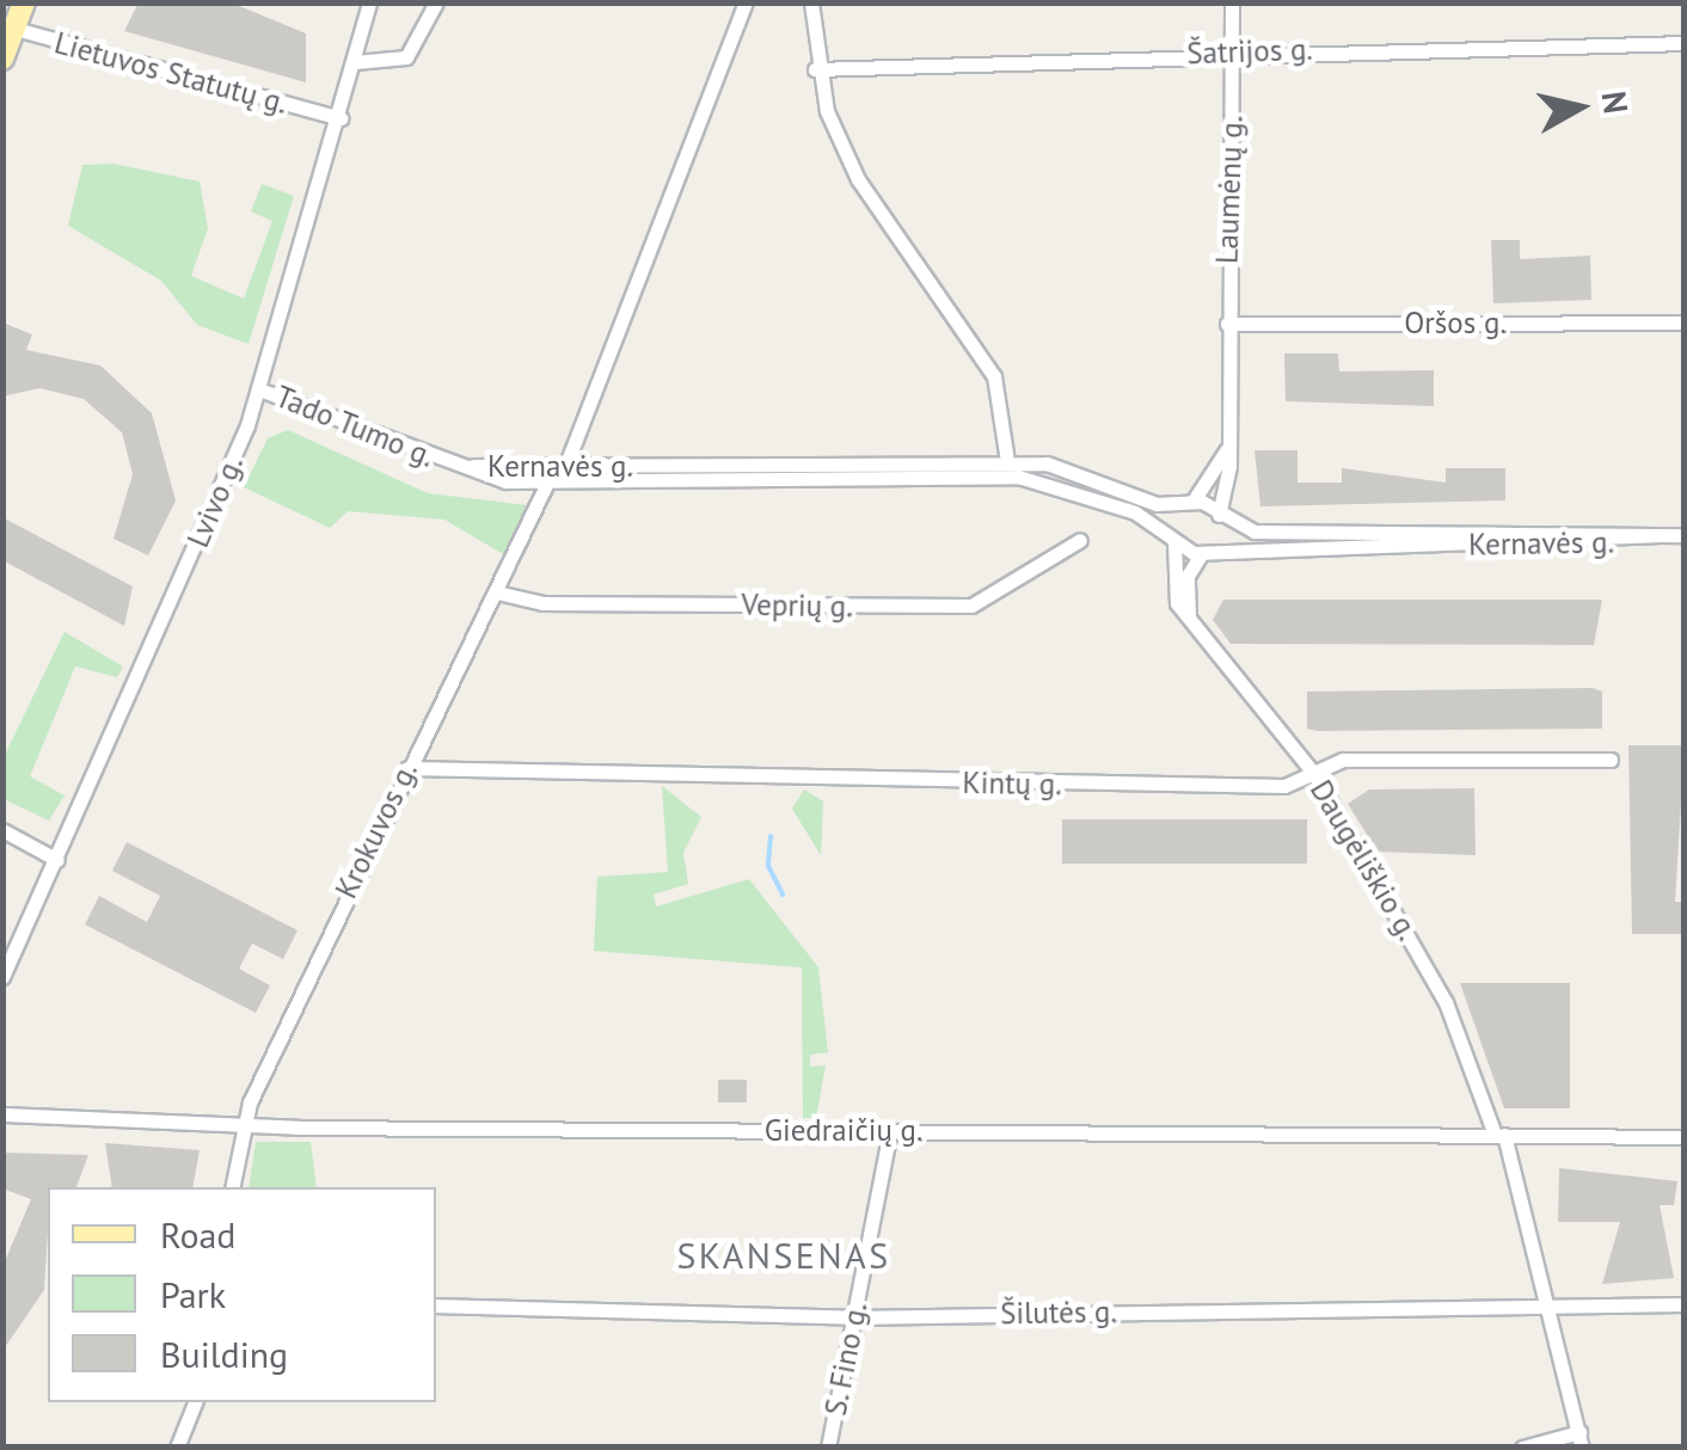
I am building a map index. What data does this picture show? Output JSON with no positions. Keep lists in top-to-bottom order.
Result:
{
  "streets": {
    "street": [
      "Šatrijos g.",
      "Lietuvos Statutų g.",
      "Laumėnų g.",
      "Oršos g.",
      "Tado Tumo g.",
      "Kernavės g.",
      "Lvivo g.",
      "Veprių g.",
      "Kintų g.",
      "Krokuvos g.",
      "Daugėliškio g.",
      "Giedraičių g.",
      "Šilutės g.",
      "S. Fino g."
    ]
  },
  "crossings": [
    ["Šatrijos g.", "Laumėnų g."],
    ["Lietuvos Statutų g.", "Lvivo g."],
    ["Laumėnų g.", "Oršos g."],
    ["Laumėnų g.", "Kernavės g."],
    ["Tado Tumo g.", "Kernavės g."],
    ["Tado Tumo g.", "Lvivo g."],
    ["Kernavės g.", "Krokuvos g."],
    ["Kernavės g.", "Daugėliškio g."],
    ["Veprių g.", "Krokuvos g."],
    ["Kintų g.", "Krokuvos g."],
    ["Kintų g.", "Daugėliškio g."],
    ["Krokuvos g.", "Giedraičių g."],
    ["Daugėliškio g.", "Giedraičių g."],
    ["Daugėliškio g.", "Šilutės g."],
    ["Giedraičių g.", "S. Fino g."],
    ["Šilutės g.", "S. Fino g."]
  ],
  "districts": ["SKANSENAS"],
  "legend": ["Road", "Park", "Building"],
  "north": "right"
}
